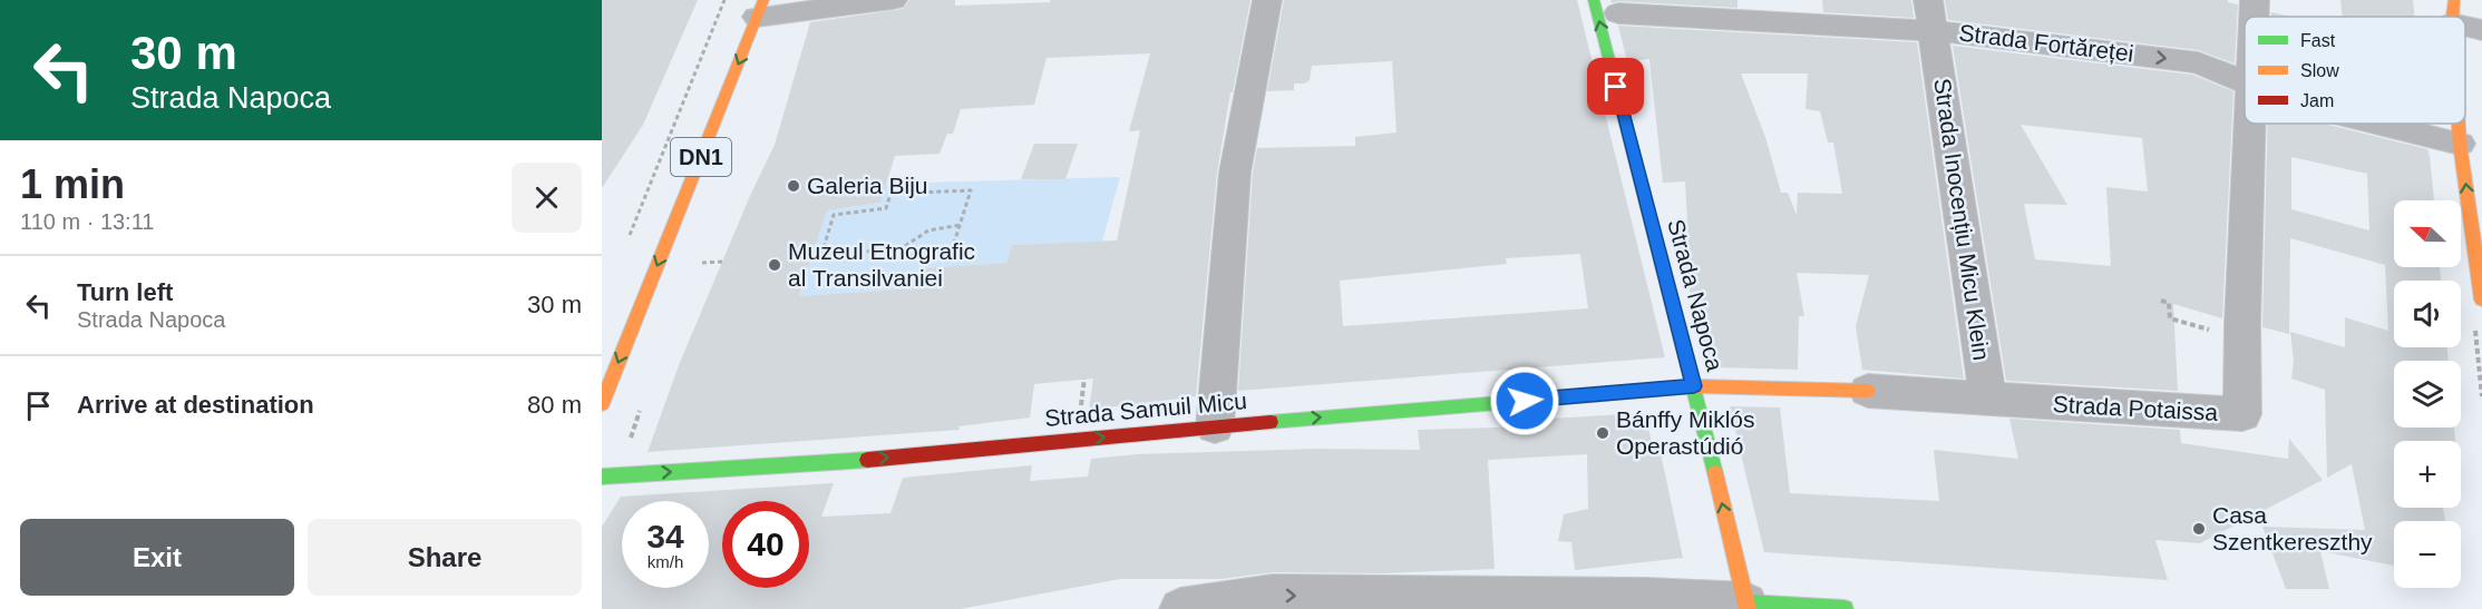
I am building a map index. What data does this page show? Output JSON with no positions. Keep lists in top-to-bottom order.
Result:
{
  "streets": {
    "main road": [
      "DN1",
      "Strada Napoca",
      "Strada Potaissa",
      "Strada Samuil Micu"
    ],
    "street": ["Strada Fortăreței", "Strada Inocențiu Micu Klein"]
  },
  "crossings": [
    ["Strada Fortăreței", "Strada Inocențiu Micu Klein"],
    ["Strada Fortăreței", "Strada Napoca"],
    ["Strada Inocențiu Micu Klein", "Strada Potaissa"],
    ["Strada Napoca", "Strada Potaissa"],
    ["Strada Napoca", "Strada Samuil Micu"],
    ["Strada Potaissa", "Strada Samuil Micu"]
  ],
  "one_way": ["Strada Fortăreței", "Strada Napoca", "Strada Samuil Micu"],
  "places": [
    "Galeria Biju",
    "Muzeul Etnografic al Transilvaniei",
    "Bánffy Miklós Operastúdió",
    "Casa Szentkereszthy"
  ],
  "legend": ["Fast", "Slow", "Jam"],
  "north": "left",
  "page": {
    "turn": ["30 m", "Strada Napoca"],
    "heading": ["1 min", "110 m · 13:11"],
    "map_buttons": ["+", "−"],
    "list": [
      {
        "name": "Turn left",
        "note": "Strada Napoca",
        "value": "30 m"
      },
      {
        "name": "Arrive at destination",
        "value": "80 m"
      }
    ],
    "speed": "34 km/h",
    "limit": "40",
    "buttons": ["Exit", "Share"]
  }
}
